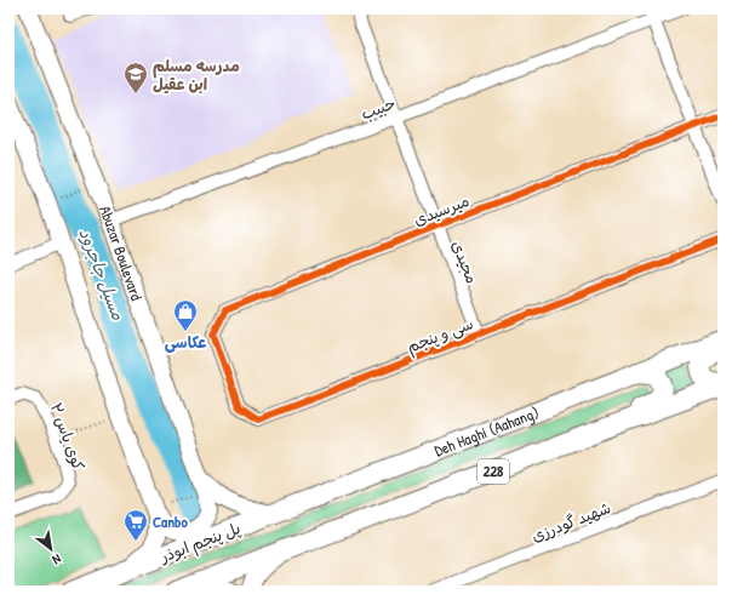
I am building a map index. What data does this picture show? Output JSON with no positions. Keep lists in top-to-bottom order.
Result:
{
  "streets": {
    "main road": [
      "Abuzar Boulevard",
      "Deh Haghi (Aahang)",
      "228",
      "پل پنجم ابوذر"
    ],
    "street": [
      "حبیب",
      "میرسیدی",
      "مجیدی",
      "سی و پنجم",
      "کوی یاس ۲",
      "شهید گودرزی"
    ]
  },
  "crossings": [
    ["حبیب", "Abuzar Boulevard"],
    ["حبیب", "مجیدی"],
    ["میرسیدی", "مجیدی"],
    ["میرسیدی", "سی و پنجم"],
    ["مجیدی", "سی و پنجم"],
    ["Deh Haghi (Aahang)", "پل پنجم ابوذر"],
    ["228", "پل پنجم ابوذر"]
  ],
  "water": ["مسیل جاجرود"],
  "places": {
    "school or university": ["مدرسه مسلم ابن عقیل"],
    "shop": ["عکاسى"],
    "supermarket": ["Canbo"]
  },
  "north": "bottom right"
}
